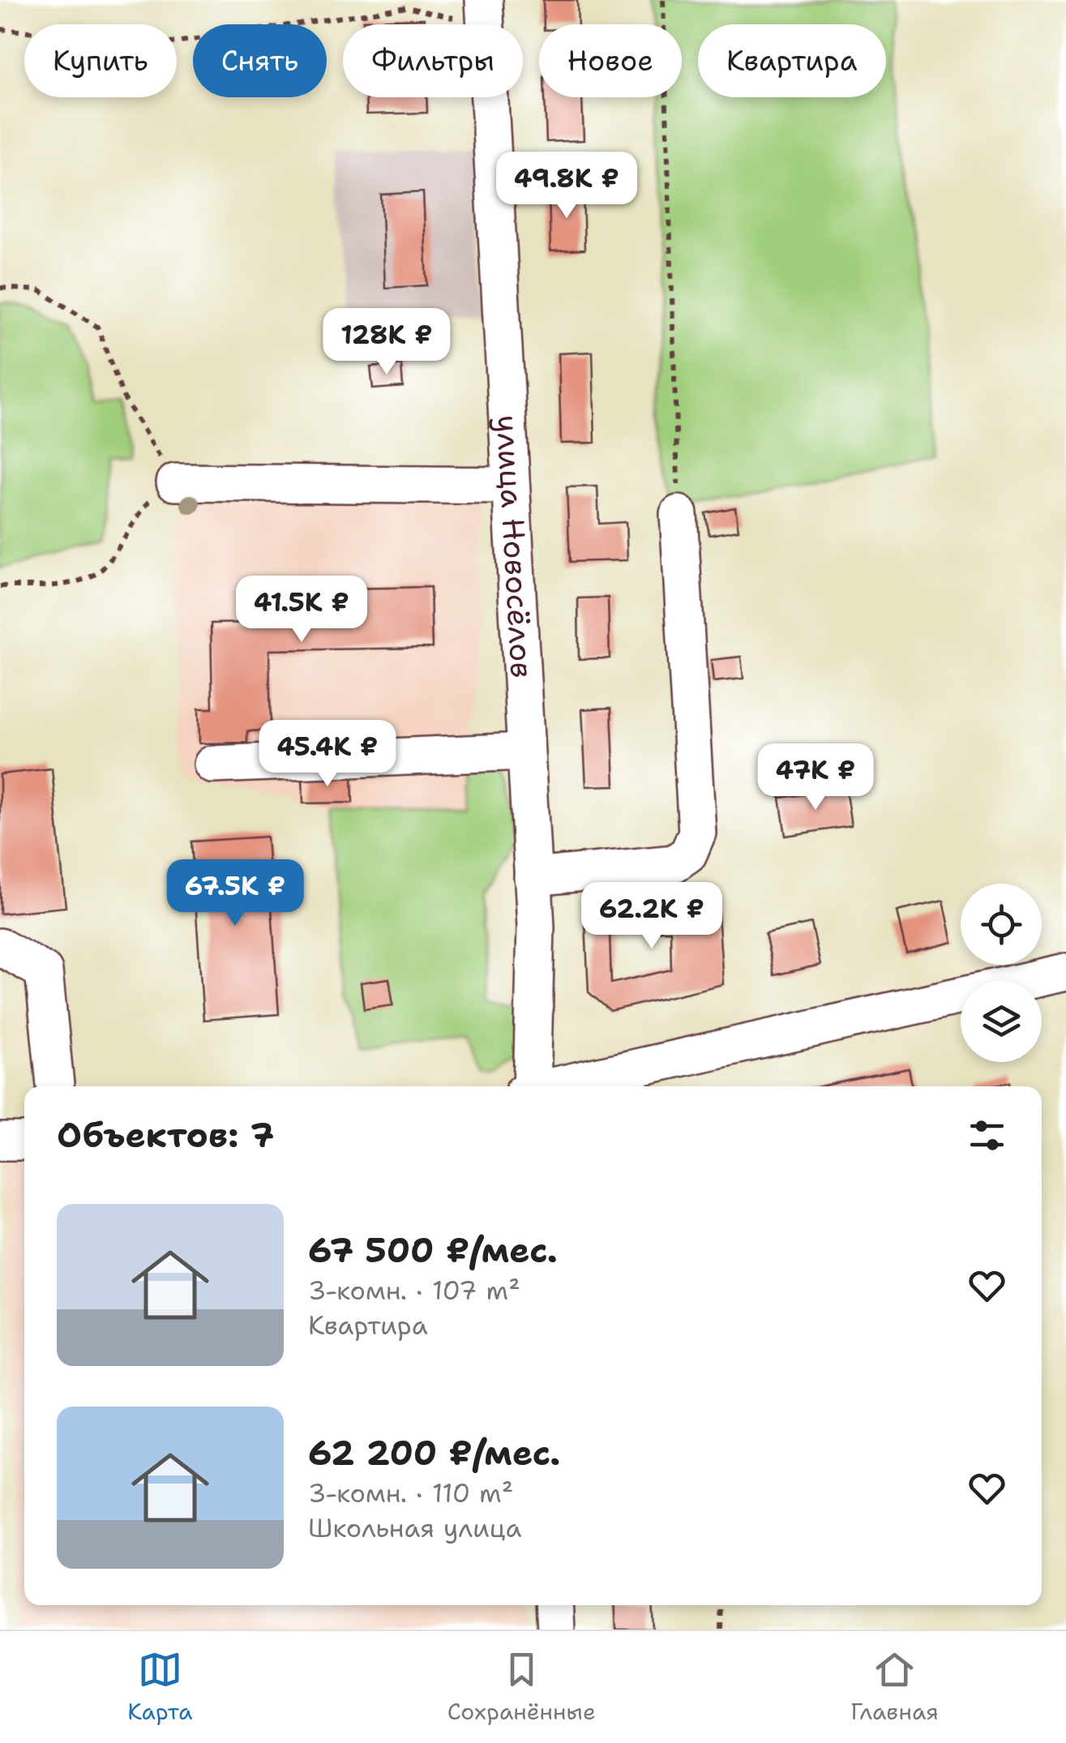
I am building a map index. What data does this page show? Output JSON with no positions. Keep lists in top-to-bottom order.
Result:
{
  "streets": {
    "street": ["улица Новосёлов"]
  },
  "page": {
    "chip": [
      "Купить",
      "Снять",
      "Фильтры",
      "Новое",
      "Квартира"
    ],
    "price": [
      "49.8K ₽",
      "128K ₽",
      "41.5K ₽",
      "45.4K ₽",
      "47K ₽",
      "67.5K ₽",
      "62.2K ₽"
    ],
    "heading": "Объектов: 7",
    "list": [
      {
        "name": "67 500 ₽/мес.",
        "note": "3-комн. · 107 m² · Квартира"
      },
      {
        "name": "62 200 ₽/мес.",
        "note": "3-комн. · 110 m² · Школьная улица"
      }
    ],
    "tabs": ["Карта", "Сохранённые", "Главная"]
  }
}
